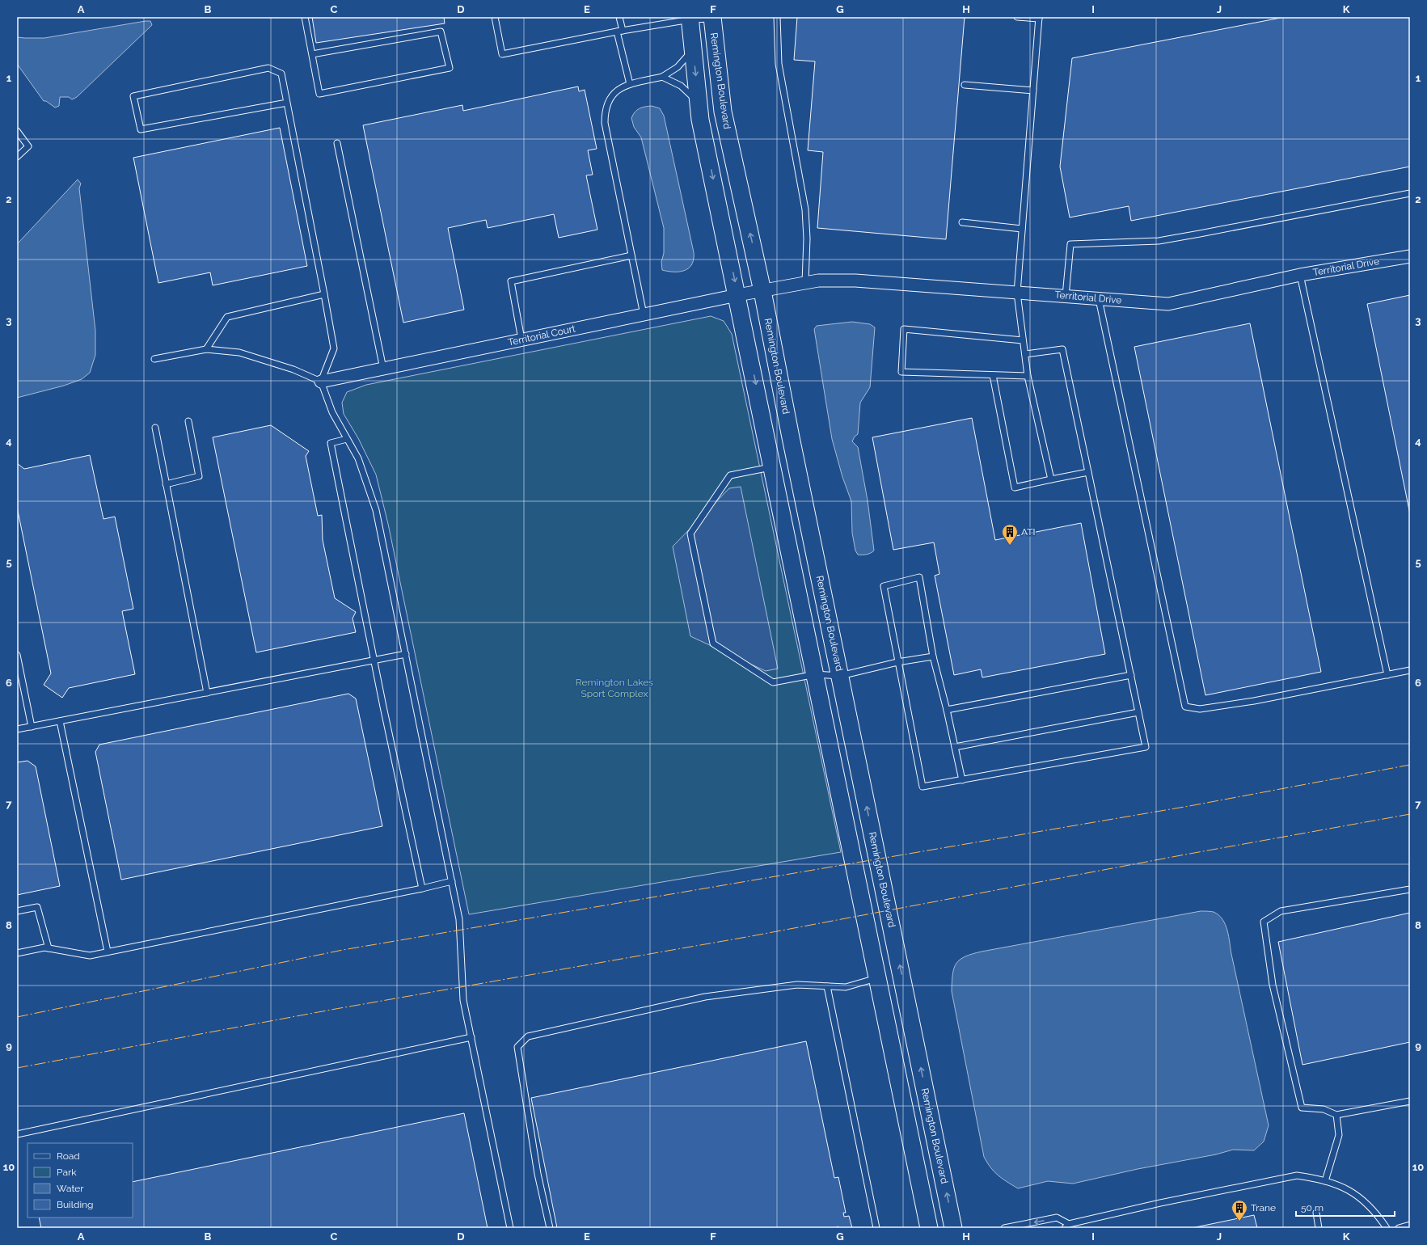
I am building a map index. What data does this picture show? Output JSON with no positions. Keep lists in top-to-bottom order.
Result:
{
  "streets": {
    "street": ["Remington Boulevard", "Territorial Drive", "Territorial Court"]
  },
  "crossings": [
    ["Remington Boulevard", "Territorial Drive"],
    ["Remington Boulevard", "Territorial Court"],
    ["Territorial Drive", "Territorial Court"]
  ],
  "parks": ["Remington Lakes Sport Complex"],
  "places": {
    "building": ["ATI", "Trane"]
  },
  "legend": [
    "Road",
    "Park",
    "Water",
    "Building"
  ],
  "scale_bar": "50 m",
  "grid": {
    "columns": [
      "A",
      "B",
      "C",
      "D",
      "E",
      "F",
      "G",
      "H",
      "I",
      "J",
      "K"
    ],
    "rows": [
      "1",
      "2",
      "3",
      "4",
      "5",
      "6",
      "7",
      "8",
      "9",
      "10"
    ]
  }
}
